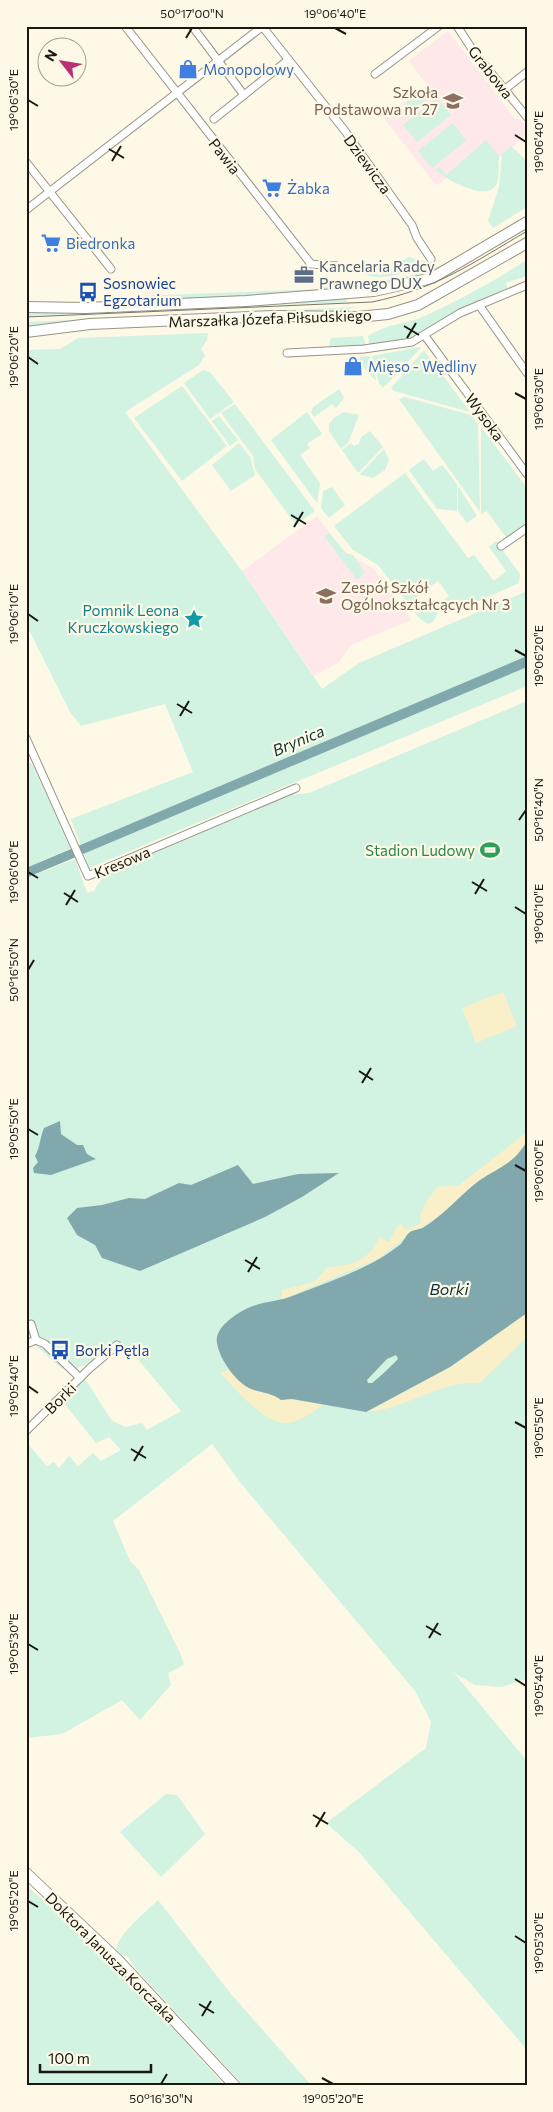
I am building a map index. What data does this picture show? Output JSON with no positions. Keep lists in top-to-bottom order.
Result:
{
  "streets": {
    "main road": ["Marszałka Józefa Piłsudskiego", "Doktora Janusza Korczaka"],
    "street": [
      "Grabowa",
      "Pawia",
      "Dziewicza",
      "Wysoka",
      "Kresowa",
      "Borki"
    ]
  },
  "water": ["Brynica", "Borki"],
  "places": {
    "shop": ["Monopolowy", "Mięso - Wędliny"],
    "school or university": ["Szkoła Podstawowa nr 27", "Zespół Szkół Ogólnokształcących Nr 3"],
    "supermarket": ["Żabka", "Biedronka"],
    "office": ["Kancelaria Radcy Prawnego DUX"],
    "bus stop": ["Sosnowiec Egzotarium", "Borki Pętla"],
    "place": ["Pomnik Leona Kruczkowskiego"],
    "sports": ["Stadion Ludowy"]
  },
  "scale_bar": "100 m",
  "north": "top left",
  "coordinates": [
    "50°17'00\"N",
    "19°06'40\"E",
    "19°06'30\"E",
    "19°06'20\"E",
    "19°06'10\"E",
    "50°16'40\"N",
    "19°06'00\"E",
    "50°16'50\"N",
    "19°05'50\"E",
    "19°05'40\"E",
    "19°05'30\"E",
    "19°05'20\"E",
    "50°16'30\"N"
  ]
}
